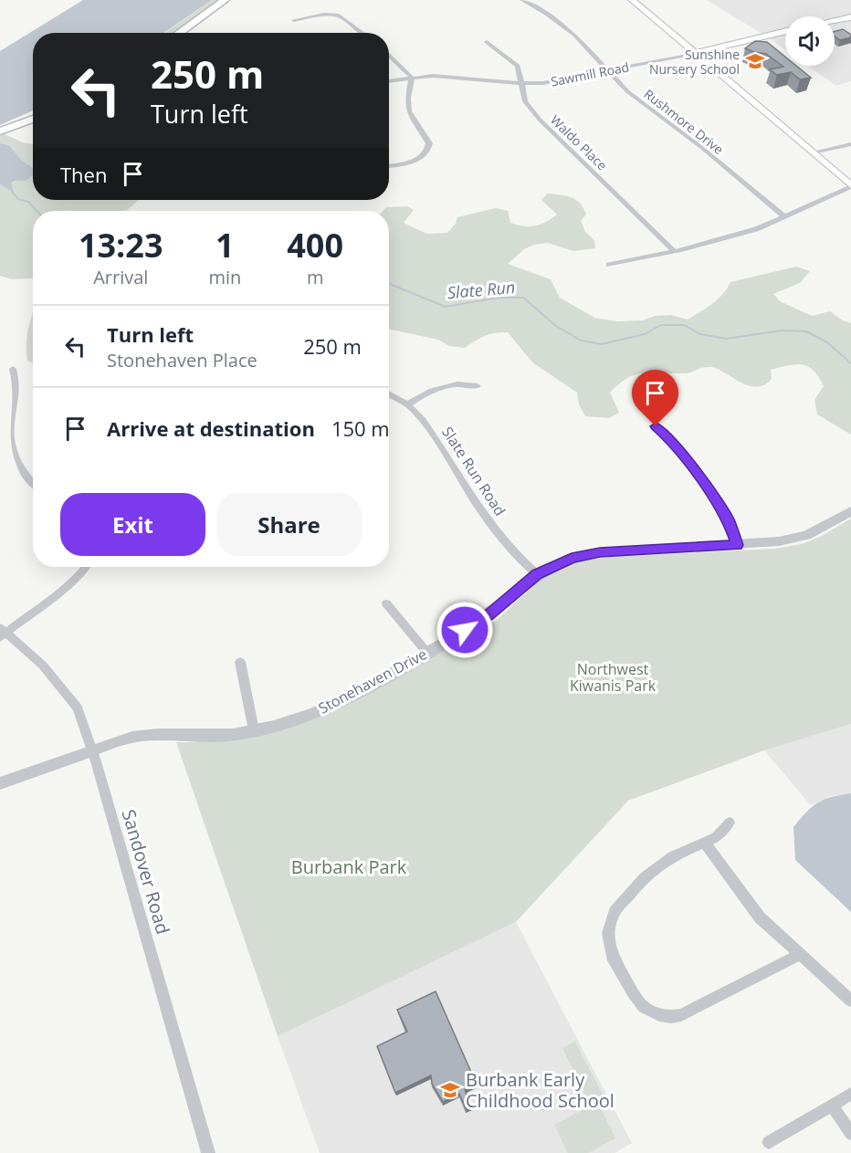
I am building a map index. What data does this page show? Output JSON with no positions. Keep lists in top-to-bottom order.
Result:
{
  "streets": {
    "main road": ["Sawmill Road"],
    "street": [
      "Rushmore Drive",
      "Waldo Place",
      "Slate Run Road",
      "Stonehaven Drive",
      "Sandover Road"
    ]
  },
  "crossings": [
    ["Sawmill Road", "Rushmore Drive"],
    ["Sawmill Road", "Waldo Place"],
    ["Slate Run Road", "Stonehaven Drive"],
    ["Stonehaven Drive", "Sandover Road"]
  ],
  "water": ["Slate Run"],
  "parks": ["Northwest Kiwanis Park", "Burbank Park"],
  "places": {
    "school or university": ["Sunshine Nursery School", "Burbank Early Childhood School"]
  },
  "page": {
    "turn": ["250 m", "Turn left"],
    "then": "Then",
    "eta": [
      "13:23",
      "Arrival",
      "1",
      "min",
      "400",
      "m"
    ],
    "list": [
      {
        "name": "Turn left",
        "note": "Stonehaven Place",
        "value": "250 m"
      },
      {
        "name": "Arrive at destination",
        "value": "150 m"
      }
    ],
    "buttons": ["Exit", "Share"]
  }
}
